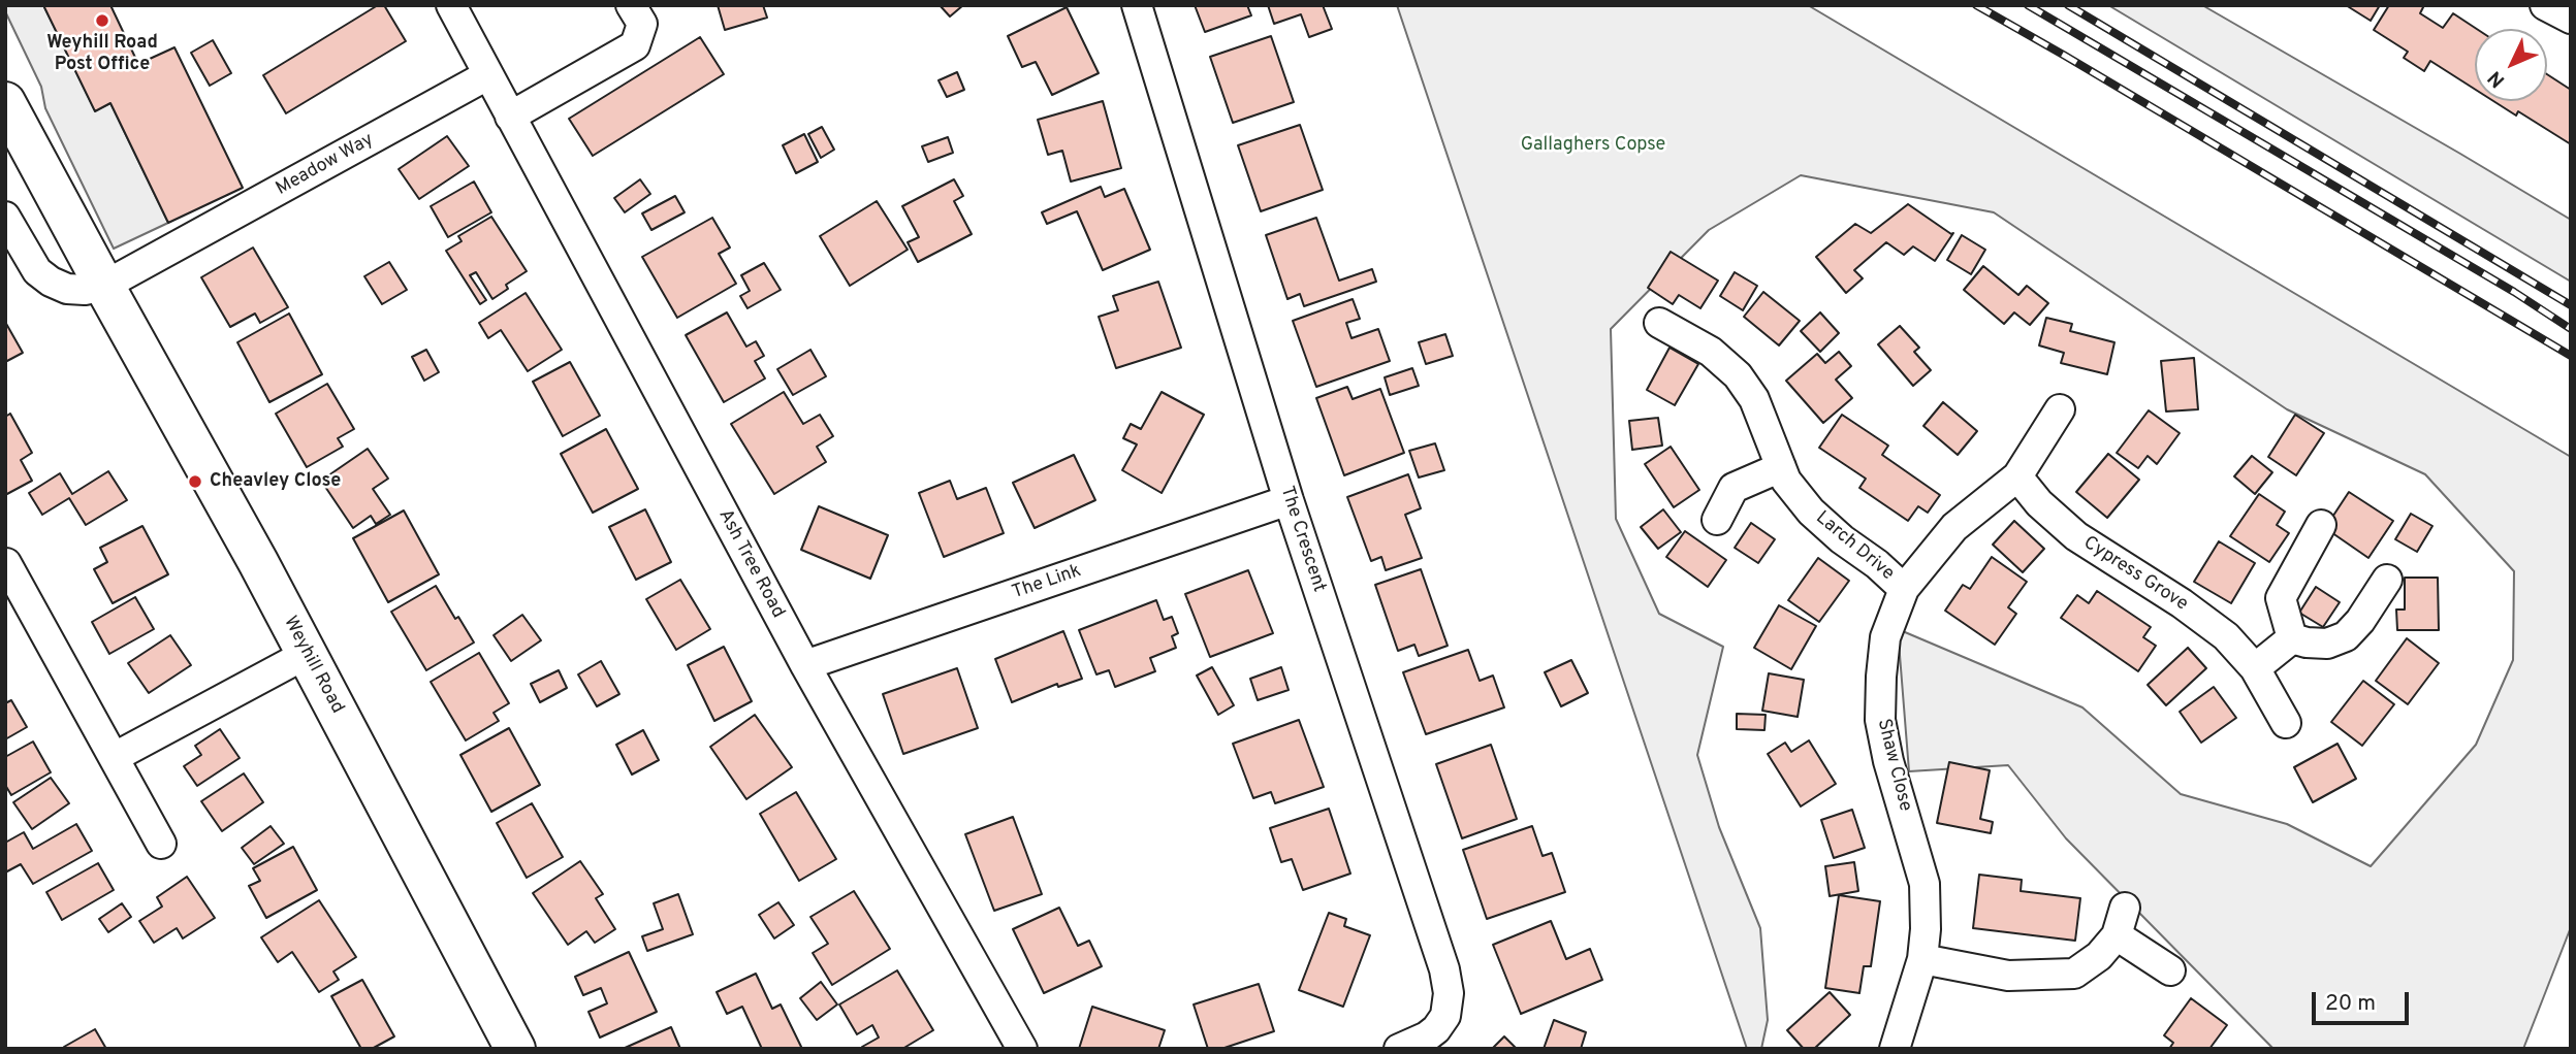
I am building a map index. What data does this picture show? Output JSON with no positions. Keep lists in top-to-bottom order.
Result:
{
  "streets": {
    "main road": ["Weyhill Road"],
    "street": [
      "Meadow Way",
      "The Crescent",
      "Larch Drive",
      "Ash Tree Road",
      "Cypress Grove",
      "The Link",
      "Shaw Close"
    ]
  },
  "crossings": [
    ["Meadow Way", "Ash Tree Road"],
    ["Meadow Way", "Weyhill Road"],
    ["The Crescent", "The Link"],
    ["Larch Drive", "Shaw Close"],
    ["Ash Tree Road", "The Link"],
    ["Cypress Grove", "Shaw Close"]
  ],
  "parks": ["Gallaghers Copse"],
  "places": ["Weyhill Road Post Office", "Cheavley Close"],
  "scale_bar": "20 m",
  "north": "bottom left"
}
